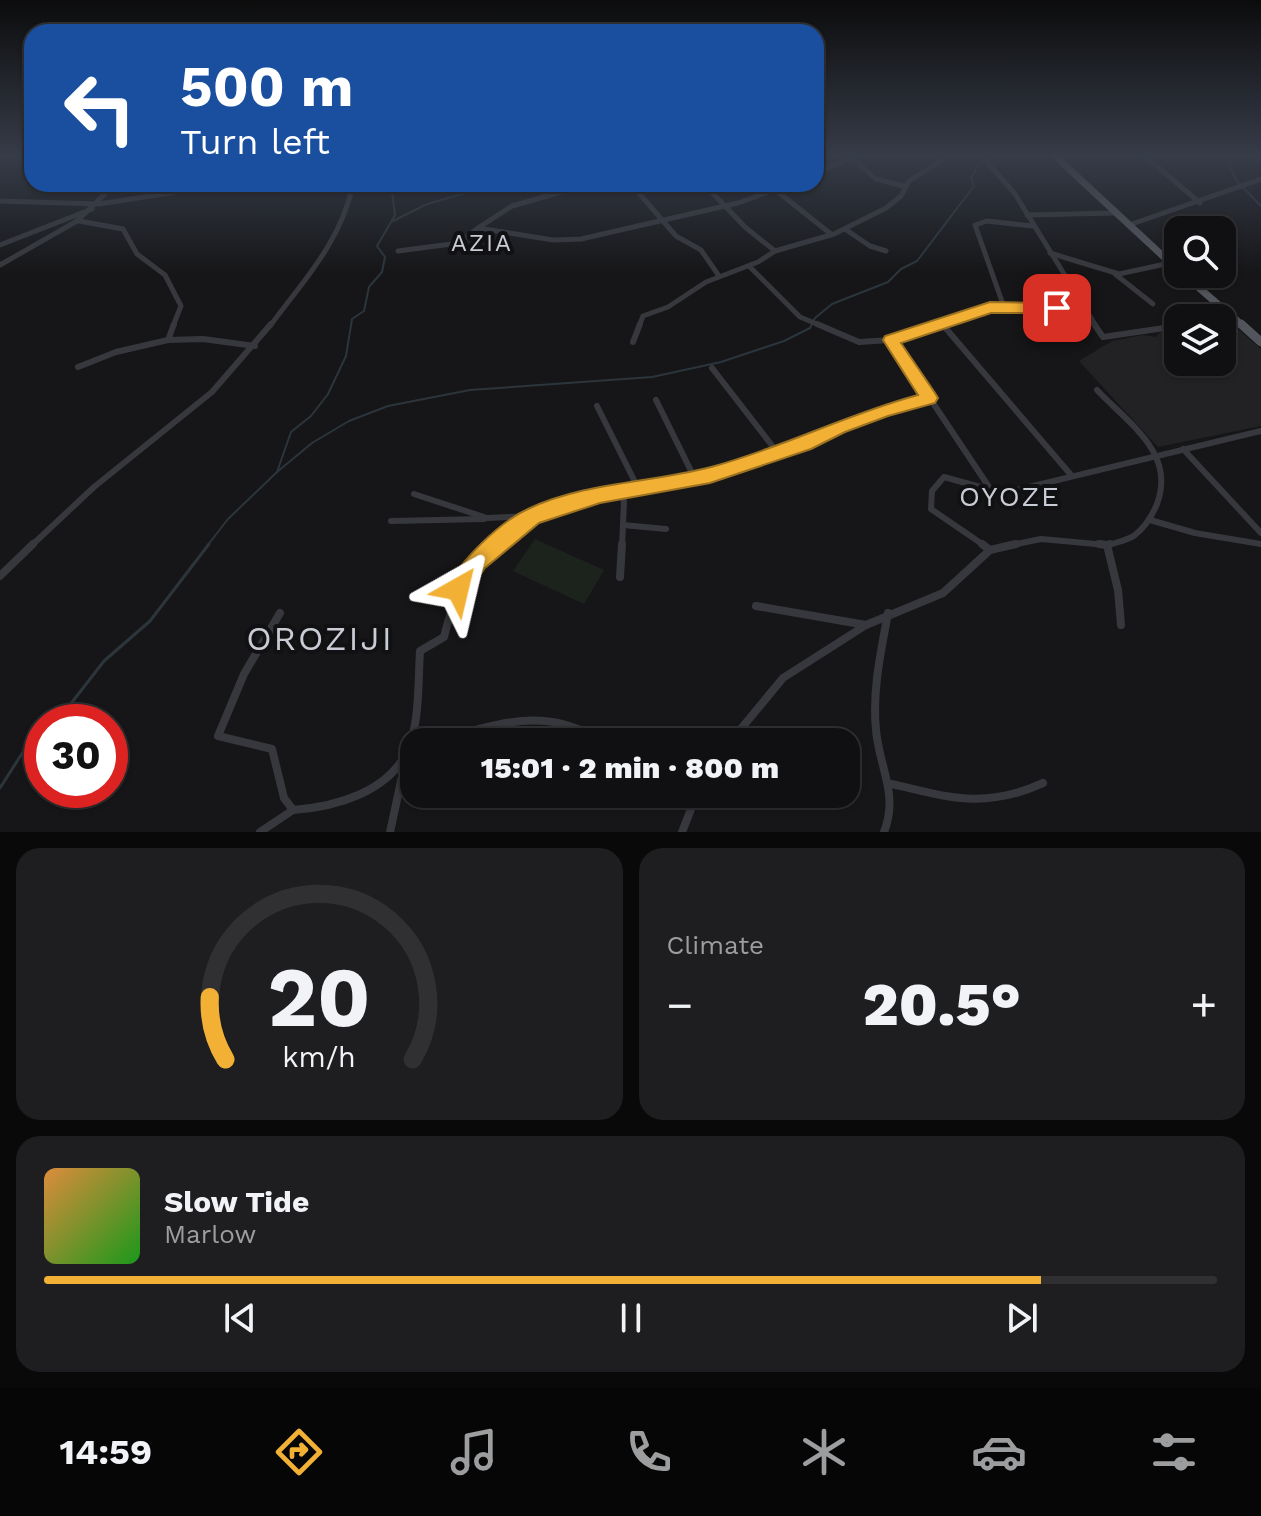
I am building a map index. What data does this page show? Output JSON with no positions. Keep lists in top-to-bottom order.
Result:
{
  "districts": ["AZIA", "OYOZE", "OROZIJI"],
  "page": {
    "turn": ["500 m", "Turn left"],
    "limit": "30",
    "trip": "15:01 · 2 min · 800 m",
    "tile": "Climate",
    "heat": ["−", "20.5°", "+"],
    "song": ["Slow Tide", "Marlow"],
    "tabs": "14:59",
    "gauge": ["20", "km/h"]
  }
}
